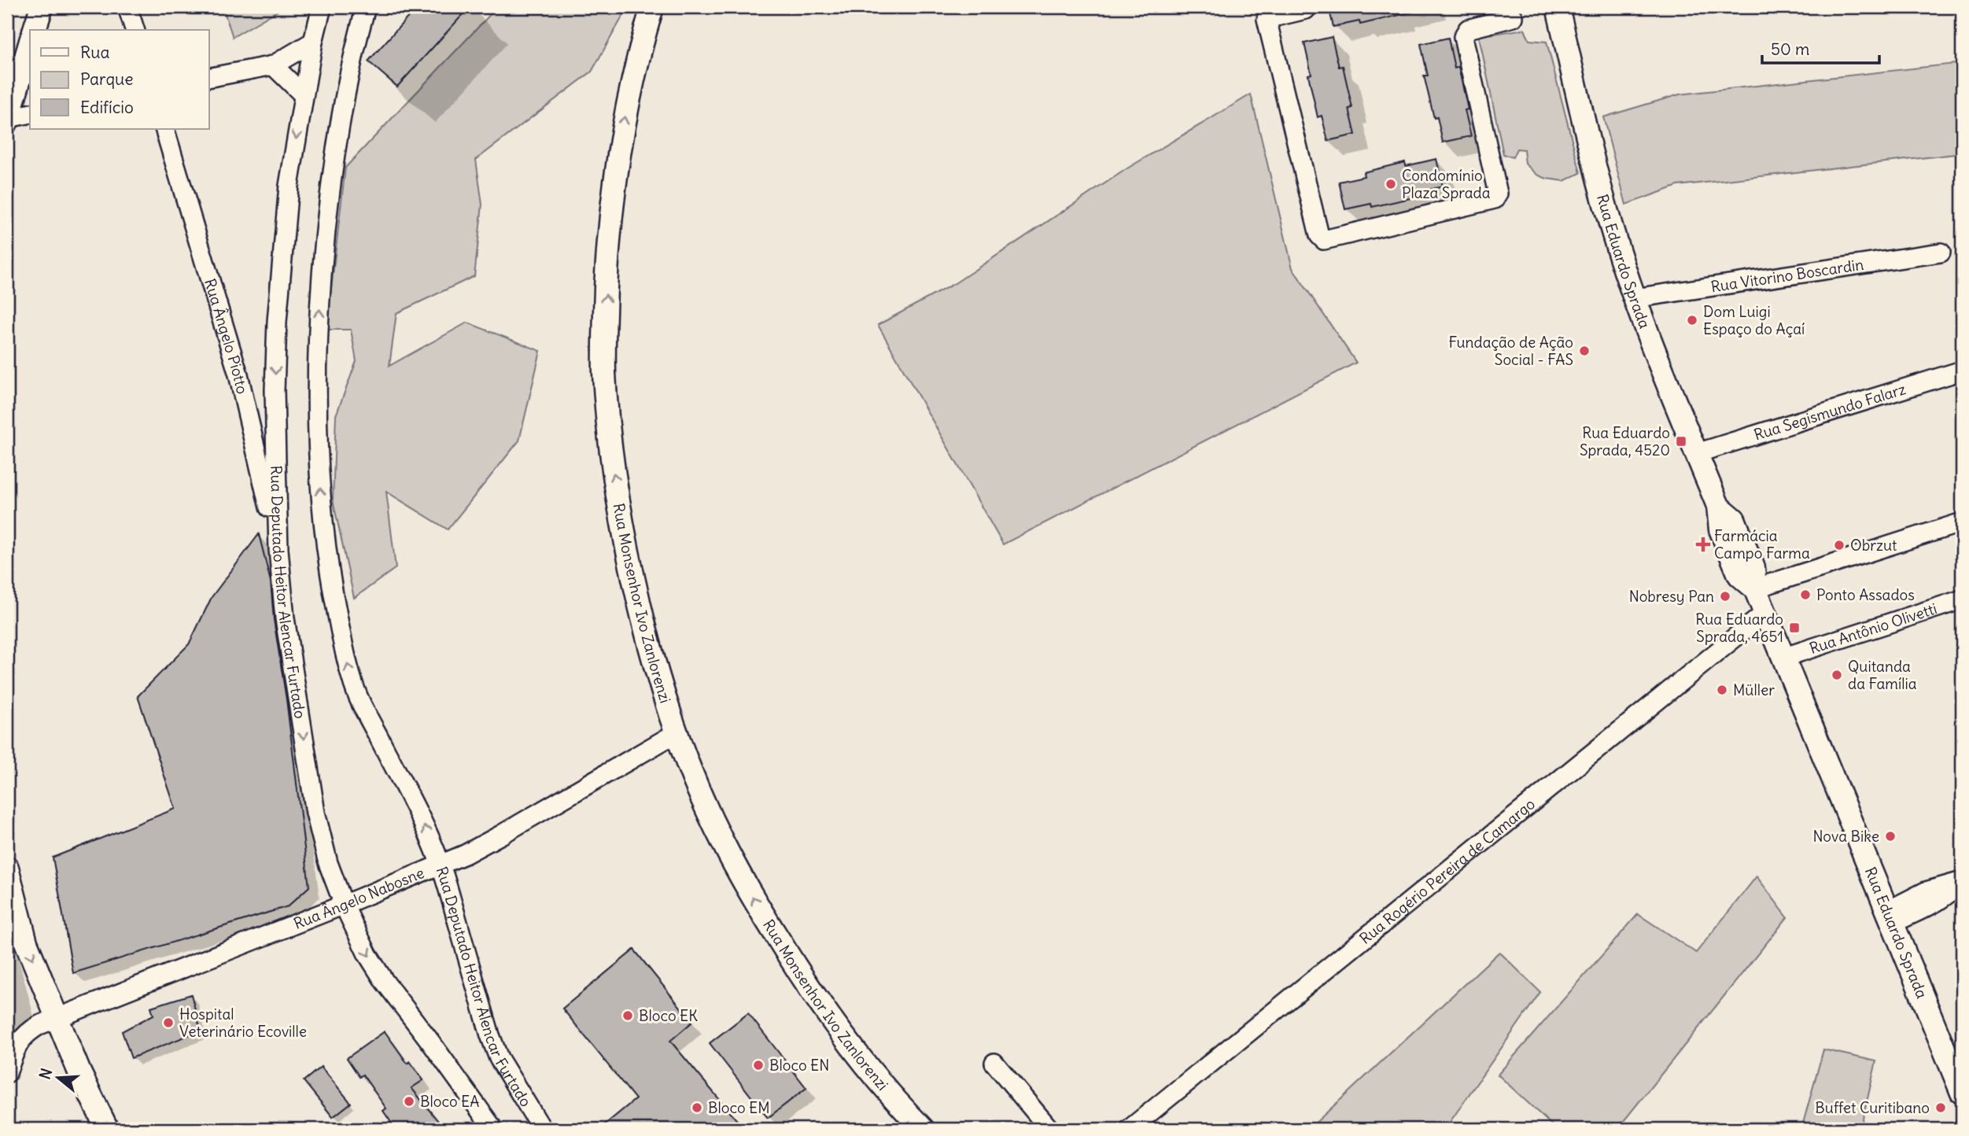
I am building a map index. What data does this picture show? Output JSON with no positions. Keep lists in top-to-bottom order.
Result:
{
  "streets": {
    "main road": ["Rua Eduardo Sprada", "Rua Monsenhor Ivo Zanlorenzi"],
    "street": [
      "Rua Vitorino Boscardin",
      "Rua Ângelo Piotto",
      "Rua Segismundo Falarz",
      "Rua Deputado Heitor Alencar Furtado",
      "Rua Antônio Olivetti",
      "Rua Rogério Pereira de Camargo",
      "Rua Ângelo Nabosne"
    ]
  },
  "crossings": [
    ["Rua Eduardo Sprada", "Rua Vitorino Boscardin"],
    ["Rua Eduardo Sprada", "Rua Segismundo Falarz"],
    ["Rua Eduardo Sprada", "Rua Antônio Olivetti"],
    ["Rua Eduardo Sprada", "Rua Rogério Pereira de Camargo"],
    ["Rua Ângelo Piotto", "Rua Deputado Heitor Alencar Furtado"],
    ["Rua Deputado Heitor Alencar Furtado", "Rua Ângelo Nabosne"],
    ["Rua Monsenhor Ivo Zanlorenzi", "Rua Ângelo Nabosne"]
  ],
  "one_way": ["Rua Monsenhor Ivo Zanlorenzi"],
  "places": {
    "other": [
      "Condomínio Plaza Sprada",
      "Dom Luigi Espaço do Açaí",
      "Fundação de Ação Social - FAS",
      "Obrzut",
      "Ponto Assados",
      "Nobresy Pan",
      "Quitanda da Família",
      "Müller",
      "Nova Bike",
      "Bloco EK",
      "Hospital Veterinário Ecoville",
      "Bloco EN",
      "Bloco EA",
      "Bloco EM",
      "Buffet Curitibano"
    ],
    "transit": ["Rua Eduardo Sprada, 4520", "Rua Eduardo Sprada, 4651"],
    "health": ["Farmácia Campo Farma"]
  },
  "legend": ["Rua", "Parque", "Edifício"],
  "scale_bar": "50 m",
  "north": "left"
}
